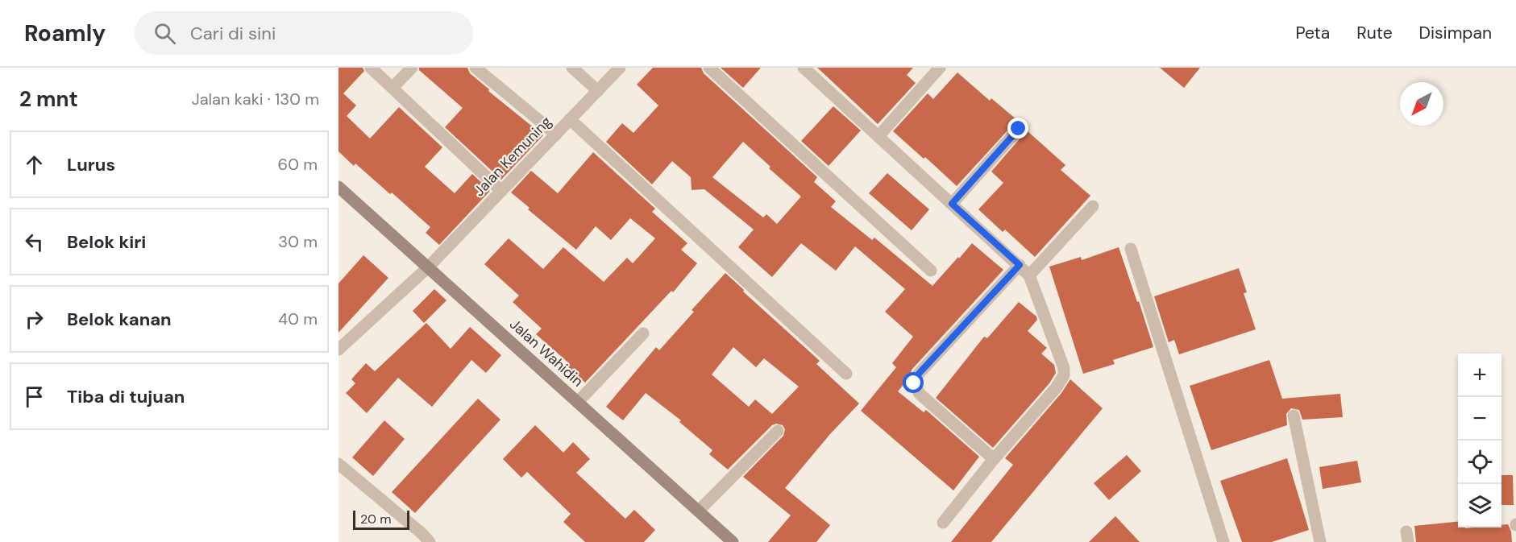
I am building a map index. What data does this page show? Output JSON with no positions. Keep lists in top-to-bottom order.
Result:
{
  "streets": {
    "street": ["Jalan Kemuning", "Jalan Wahidin"]
  },
  "crossings": [
    ["Jalan Kemuning", "Jalan Wahidin"]
  ],
  "scale_bar": "20 m",
  "north": "bottom left",
  "page": {
    "header": "Roamly",
    "search": "Cari di sini",
    "nav": ["Peta", "Rute", "Disimpan"],
    "heading": ["2 mnt", "Jalan kaki · 130 m"],
    "list": [
      ["Lurus", "60 m"],
      ["Belok kiri", "30 m"],
      ["Belok kanan", "40 m"],
      "Tiba di tujuan"
    ],
    "map_buttons": ["+", "−"],
    "scale": "20 m"
  }
}
